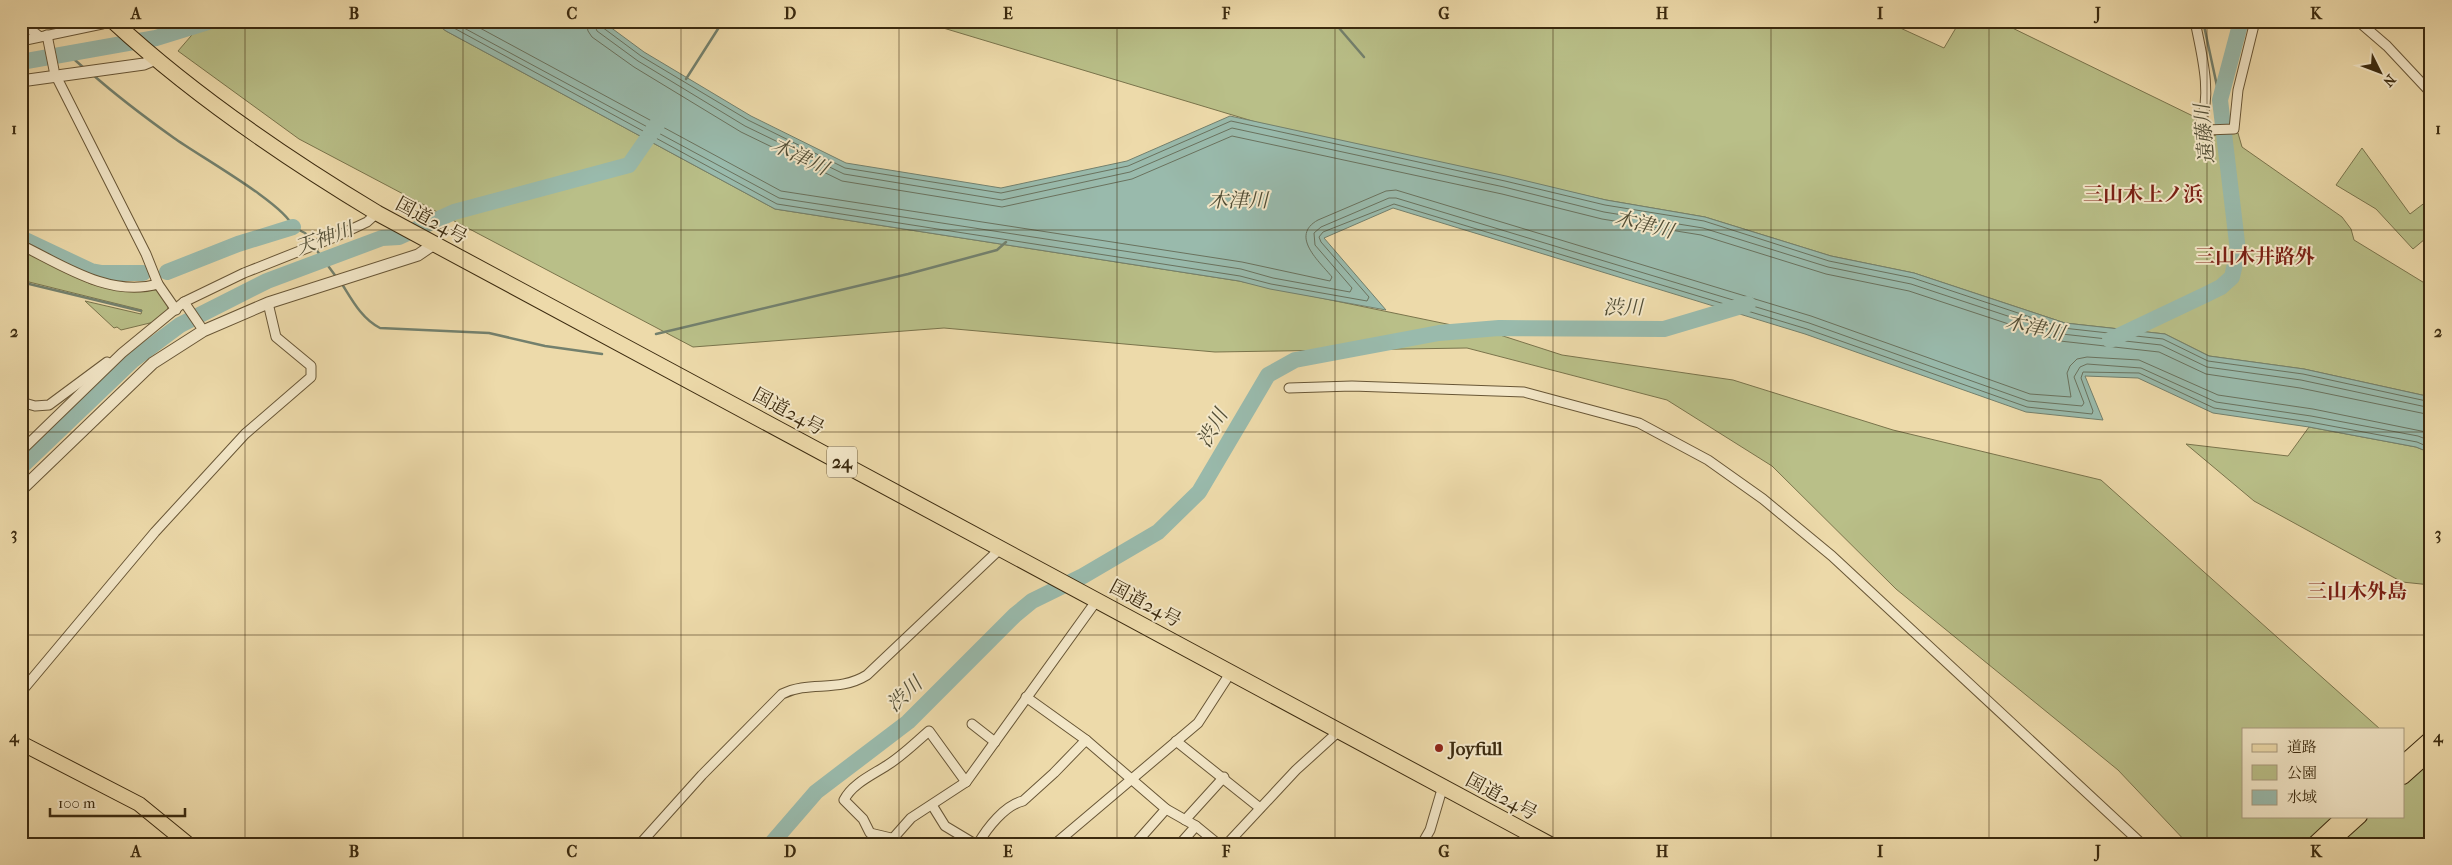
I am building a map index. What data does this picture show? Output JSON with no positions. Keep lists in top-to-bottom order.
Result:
{
  "streets": {
    "highway": ["国道24号", "24"]
  },
  "districts": ["三山木上ノ浜", "三山木井路外", "三山木外島"],
  "water": [
    "遠藤川",
    "木津川",
    "天神川",
    "渋川"
  ],
  "places": ["Joyfull"],
  "legend": ["道路", "公園", "水域"],
  "scale_bar": "100 m",
  "north": "bottom right",
  "grid": {
    "columns": [
      "A",
      "B",
      "C",
      "D",
      "E",
      "F",
      "G",
      "H",
      "I",
      "J",
      "K"
    ],
    "rows": [
      "1",
      "2",
      "3",
      "4"
    ]
  }
}
